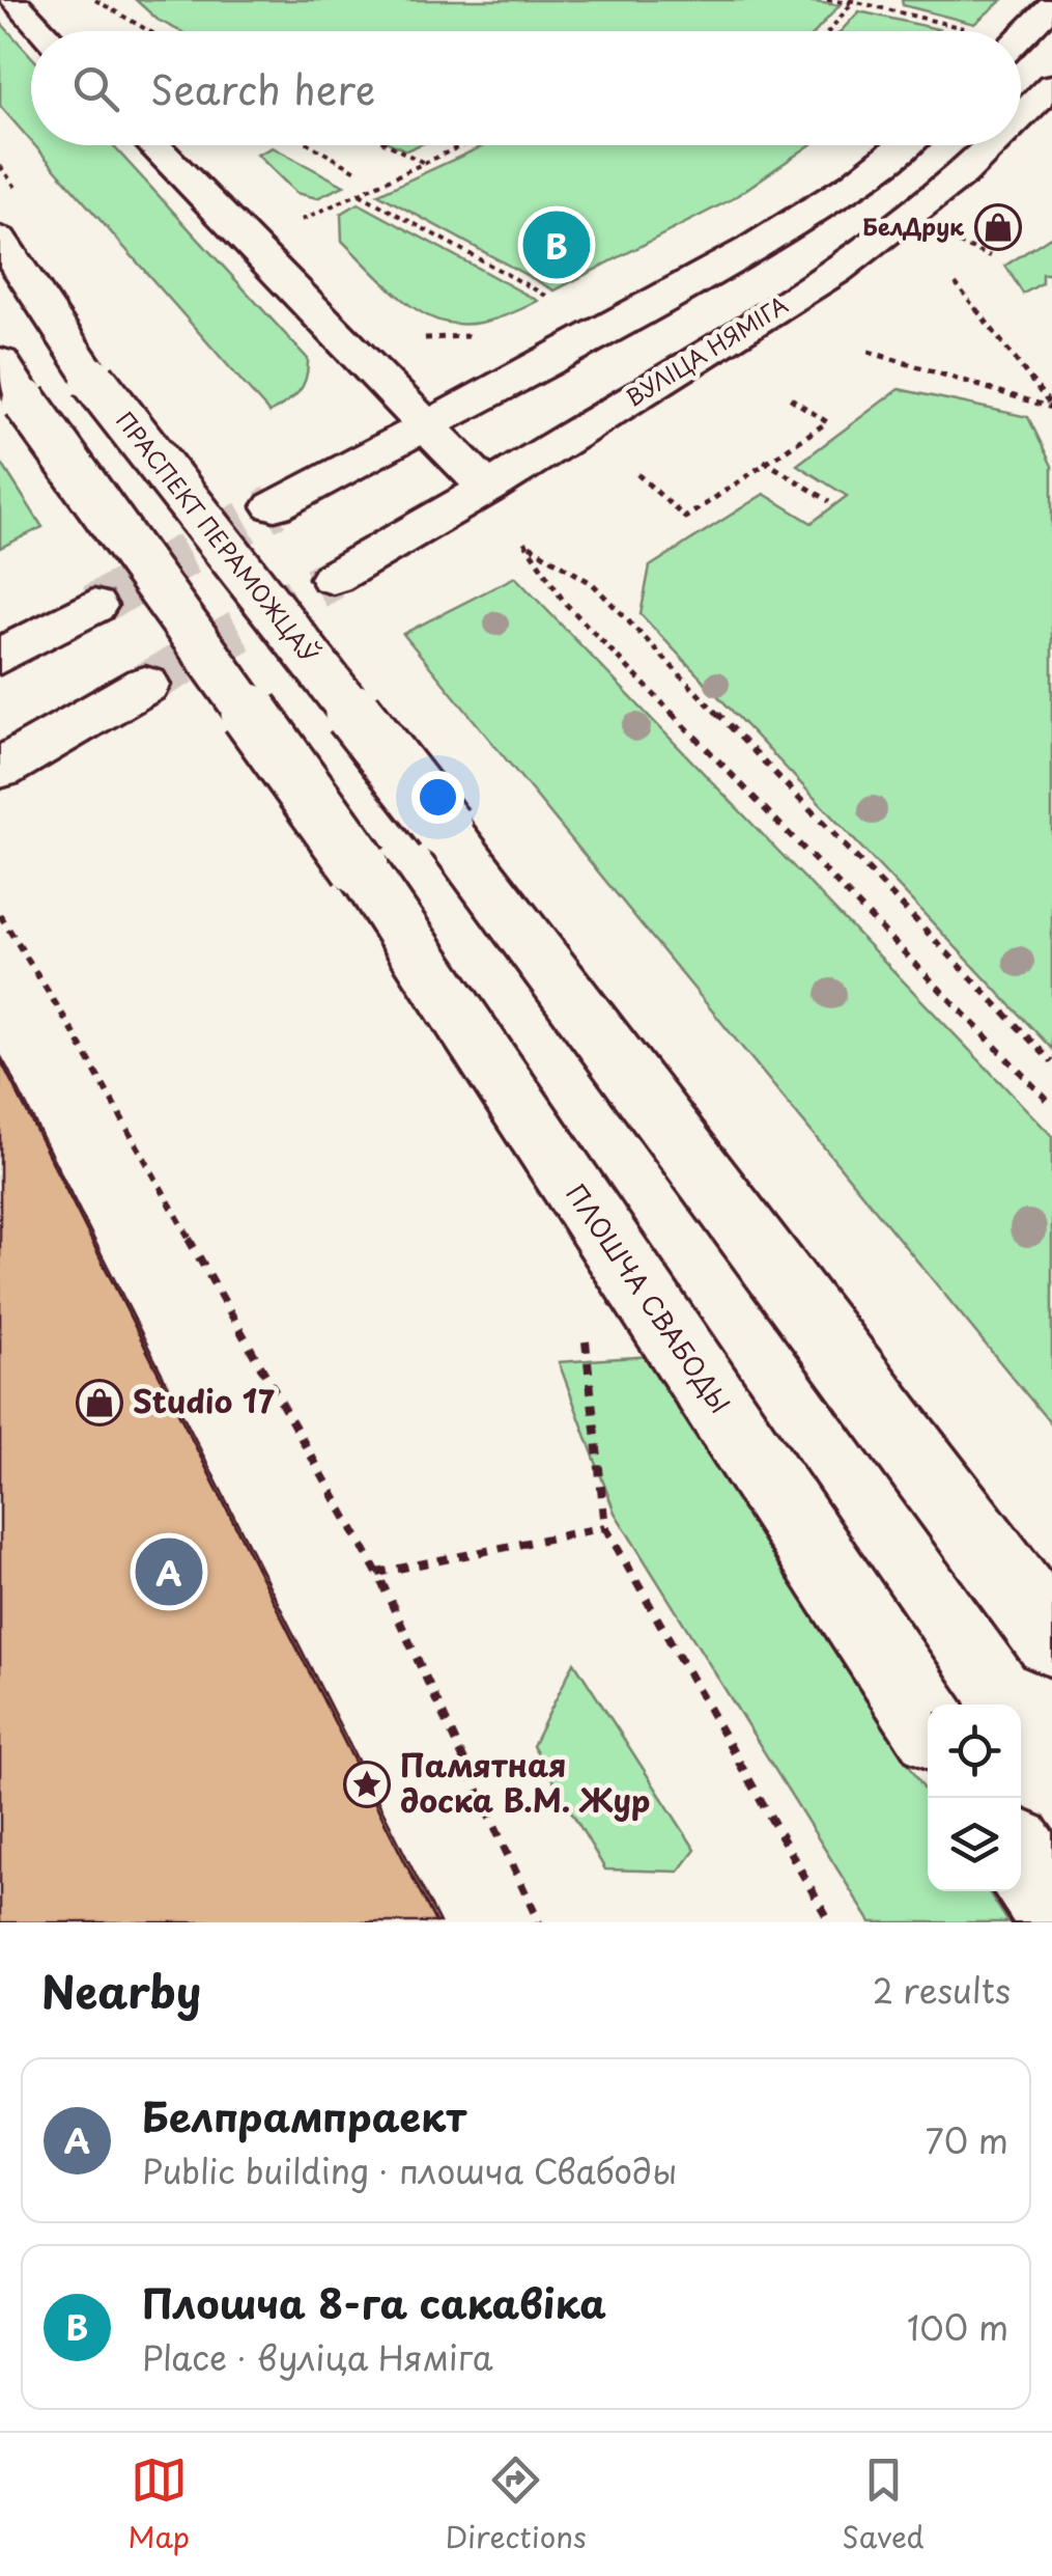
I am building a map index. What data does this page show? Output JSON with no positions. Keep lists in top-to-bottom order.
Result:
{
  "streets": {
    "main road": ["ВУЛІЦА НЯМІГА", "ПРАСПЕКТ ПЕРАМОЖЦАЎ", "ПЛОШЧА СВАБОДЫ"]
  },
  "places": {
    "shop": ["БелДрук", "Studio 17"],
    "place": ["Памятная доска В.М. Жур"]
  },
  "page": {
    "search": "Search here",
    "pins": ["B", "A"],
    "heading": ["Nearby", "2 results"],
    "list": [
      {
        "mark": "A",
        "name": "Белпрампраект",
        "note": "Public building · плошча Свабоды",
        "value": "70 m"
      },
      {
        "mark": "B",
        "name": "Плошча 8-га сакавіка",
        "note": "Place · вуліца Няміга",
        "value": "100 m"
      }
    ],
    "nav": ["Map", "Directions", "Saved"]
  }
}
